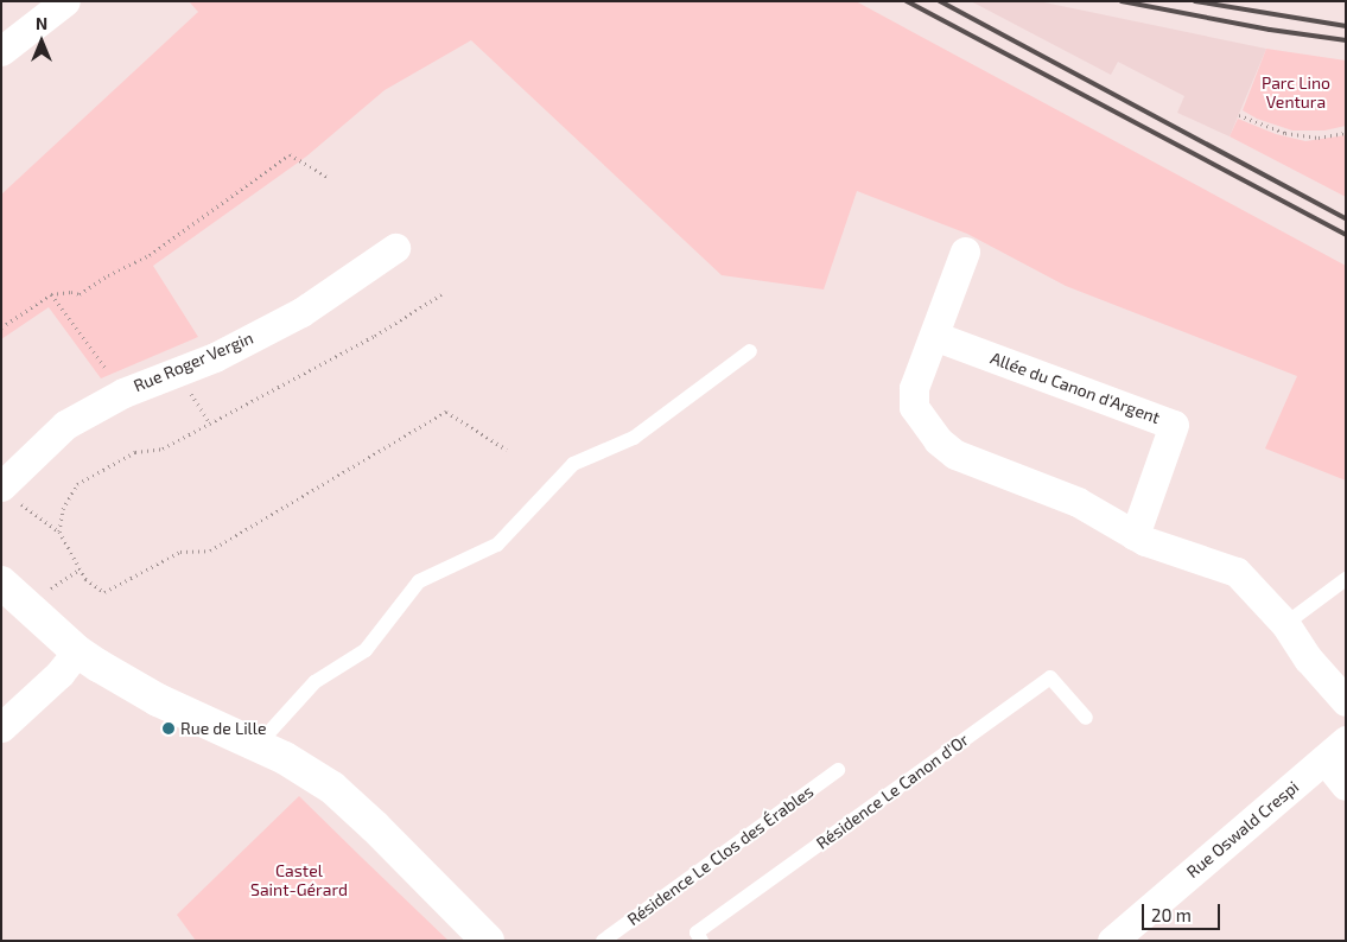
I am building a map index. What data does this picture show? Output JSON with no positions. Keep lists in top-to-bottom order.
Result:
{
  "streets": {
    "street": ["Rue Roger Vergin", "Allée du Canon d'Argent", "Rue Oswald Crespi"],
    "lane": ["Résidence Le Canon d'Or", "Résidence Le Clos des Érables"]
  },
  "parks": ["Parc Lino Ventura", "Castel Saint-Gérard"],
  "places": ["Rue de Lille"],
  "scale_bar": "20 m",
  "north": "top"
}
